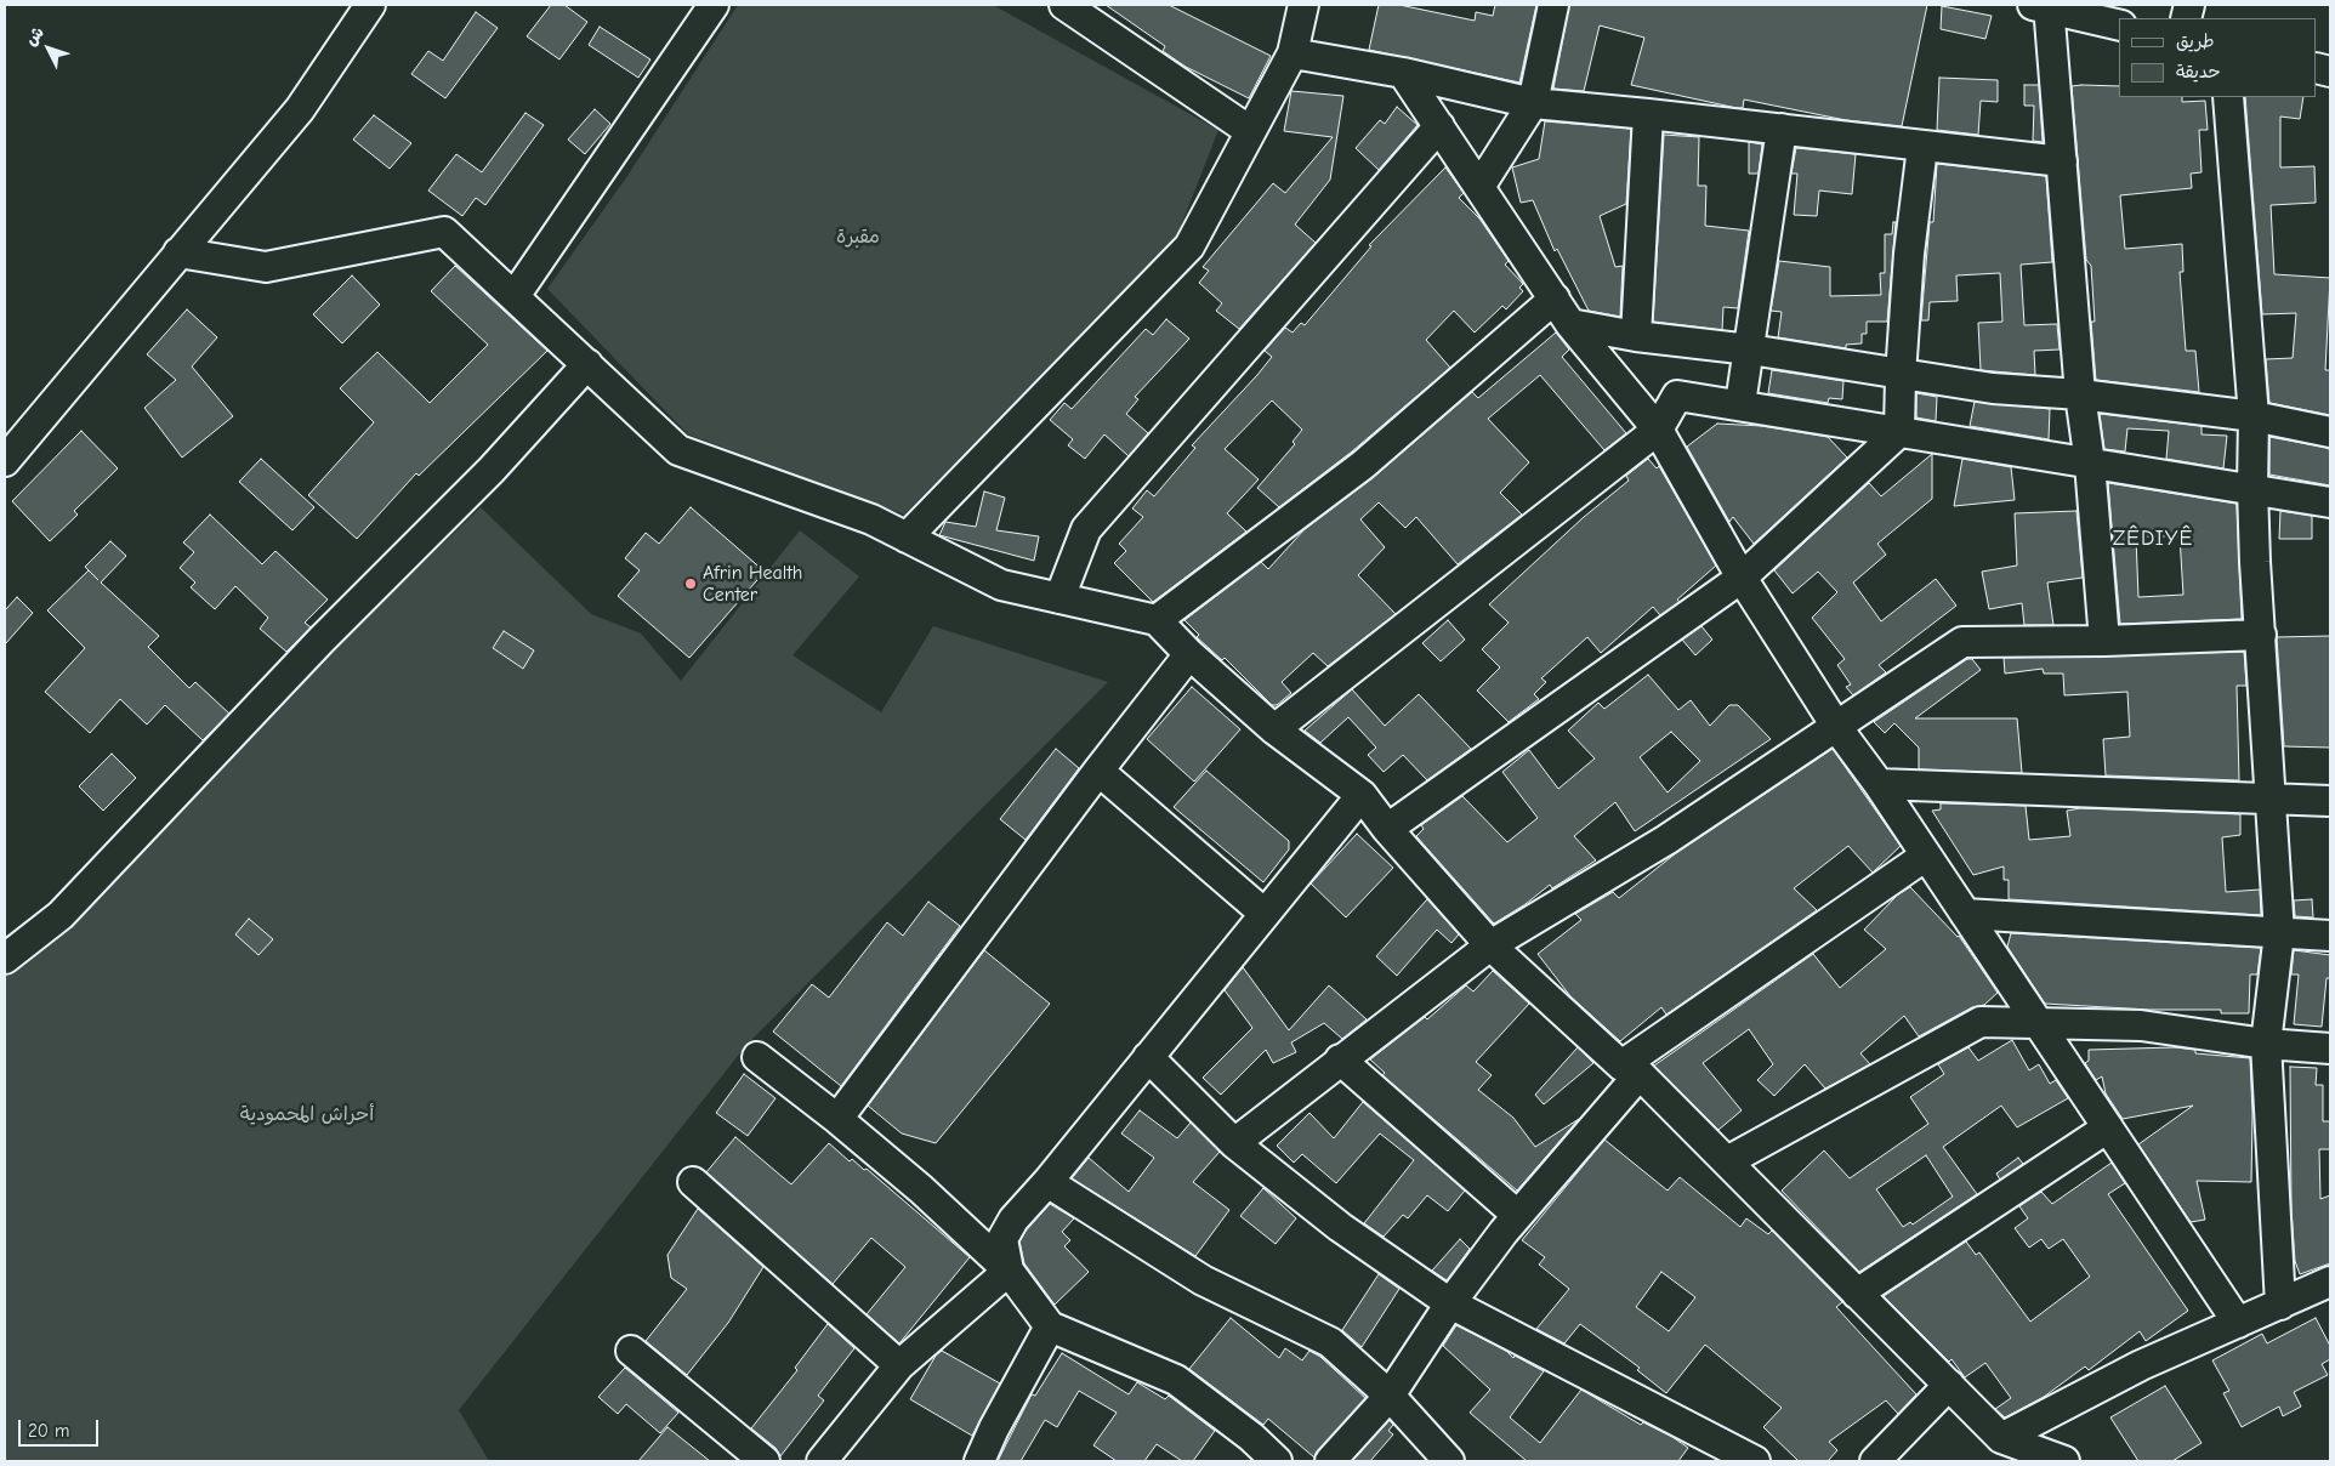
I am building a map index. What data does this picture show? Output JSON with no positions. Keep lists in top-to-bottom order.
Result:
{
  "districts": ["ZÊDIYÊ"],
  "parks": ["مقبرة", "أحراش المحمودية"],
  "places": ["Afrin Health Center"],
  "legend": ["طريق", "حديقة"],
  "scale_bar": "20 m",
  "north": "top left"
}
